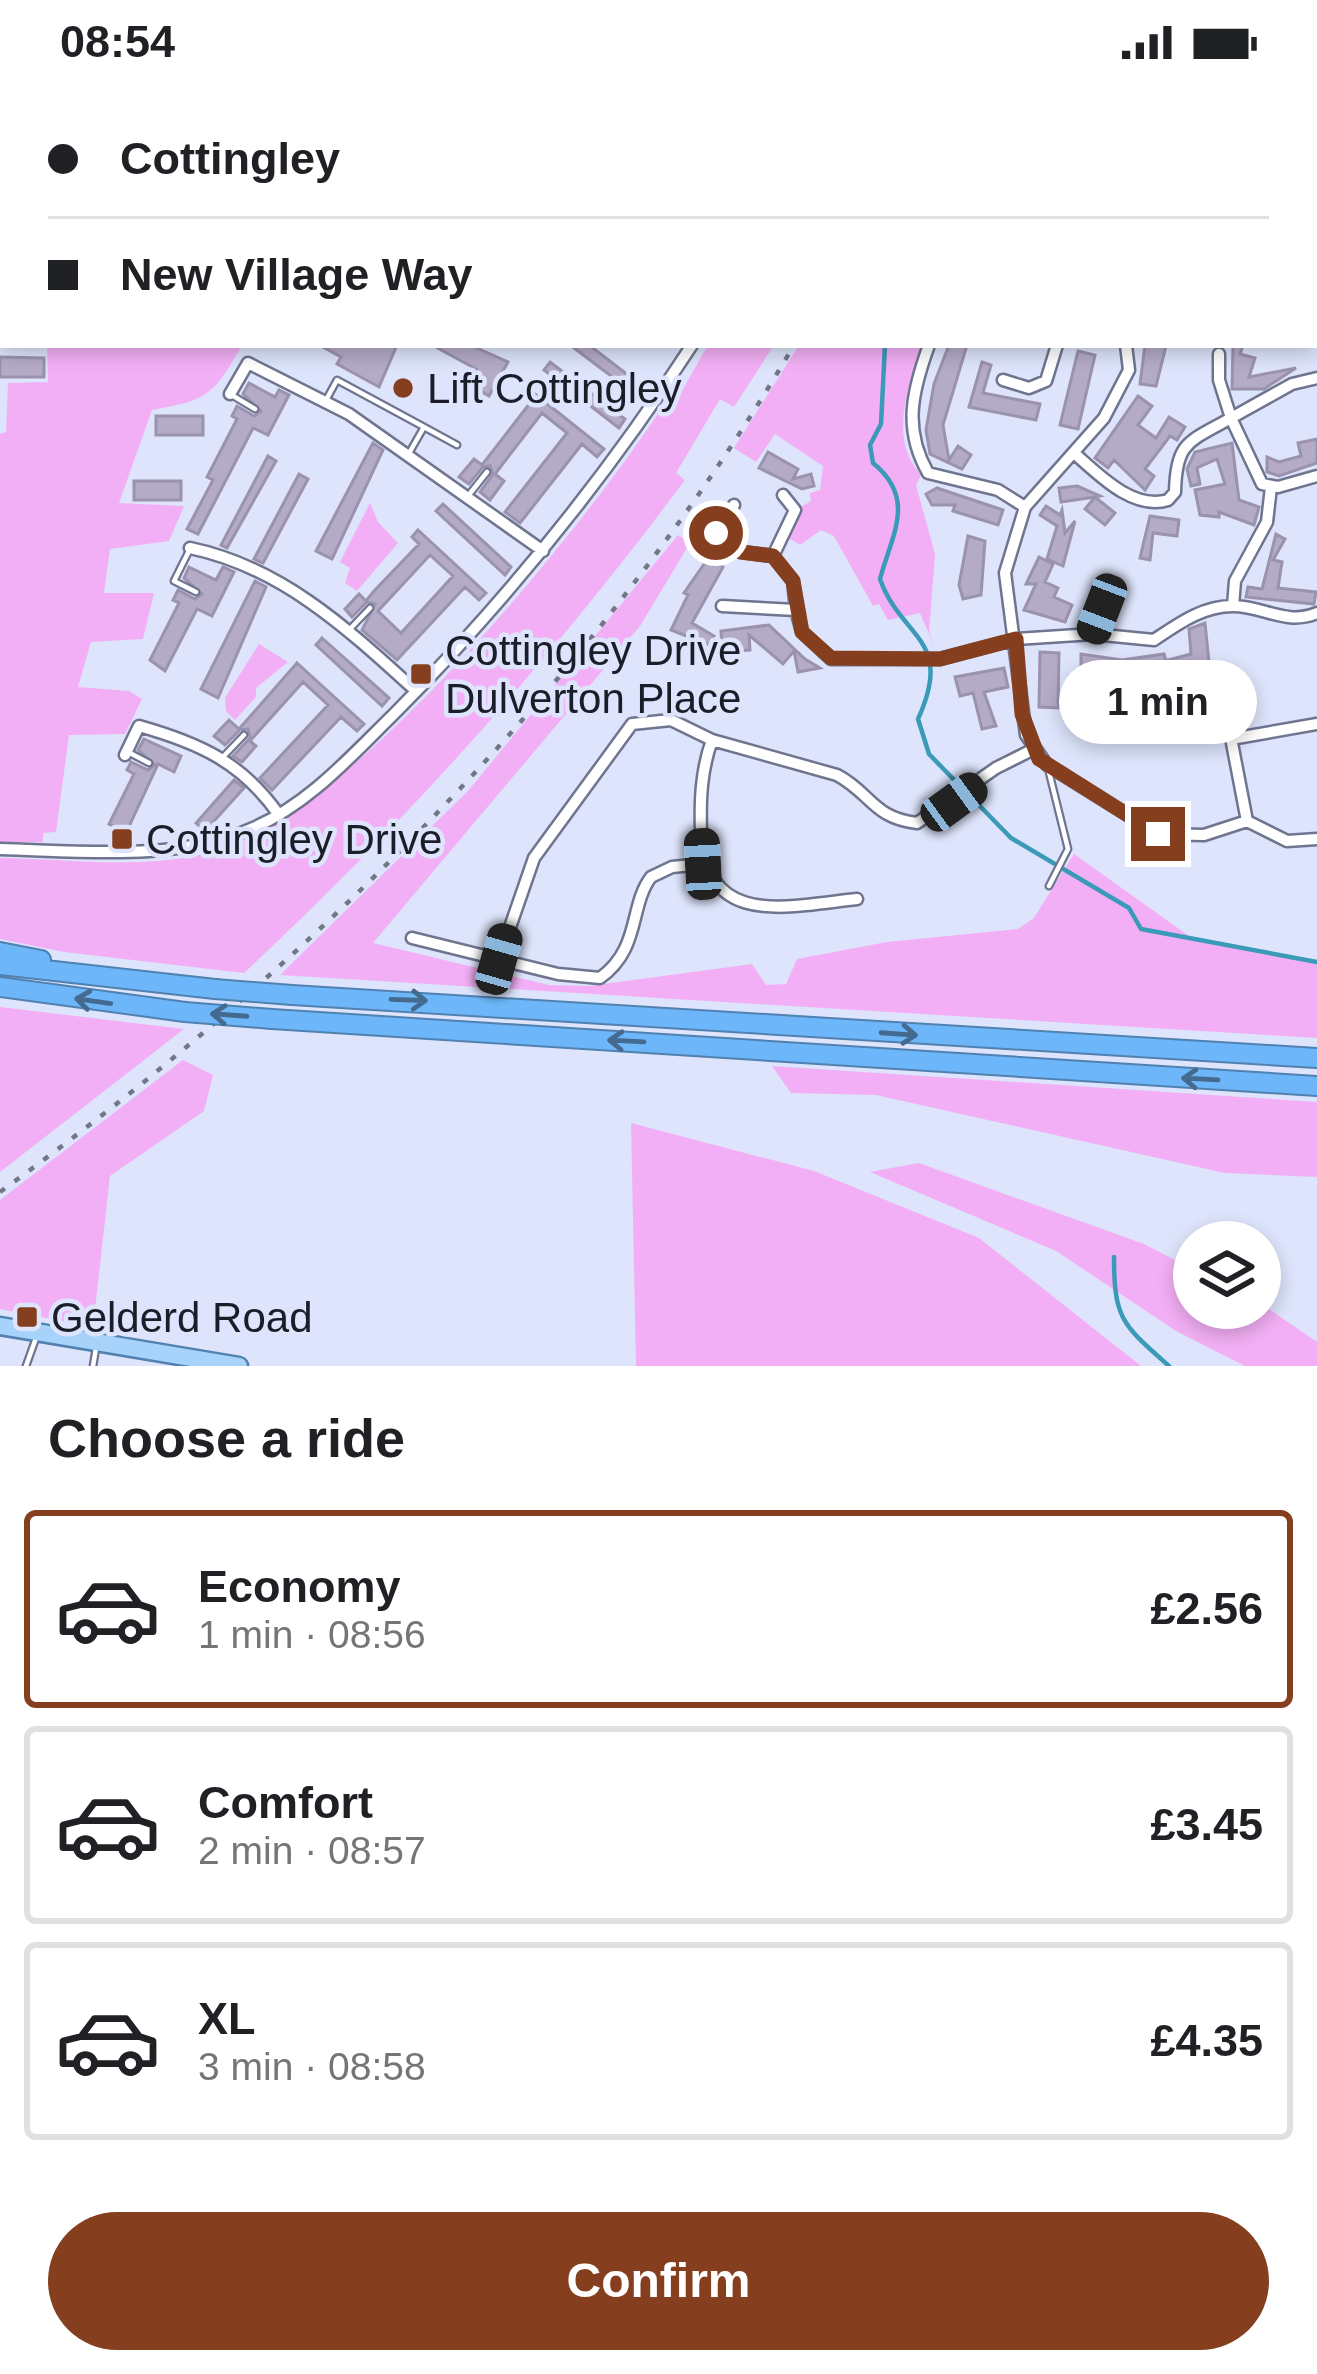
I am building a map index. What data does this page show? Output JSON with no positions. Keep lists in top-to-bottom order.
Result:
{
  "places": {
    "other": ["Lift Cottingley"],
    "transit": ["Cottingley Drive Dulverton Place", "Cottingley Drive", "Gelderd Road"]
  },
  "page": {
    "status": "08:54",
    "banner": ["Cottingley", "New Village Way"],
    "bubble": "1 min",
    "heading": "Choose a ride",
    "list": [
      {
        "name": "Economy",
        "note": "1 min · 08:56",
        "value": "£2.56"
      },
      {
        "name": "Comfort",
        "note": "2 min · 08:57",
        "value": "£3.45"
      },
      {
        "name": "XL",
        "note": "3 min · 08:58",
        "value": "£4.35"
      }
    ],
    "buttons": "Confirm"
  }
}
